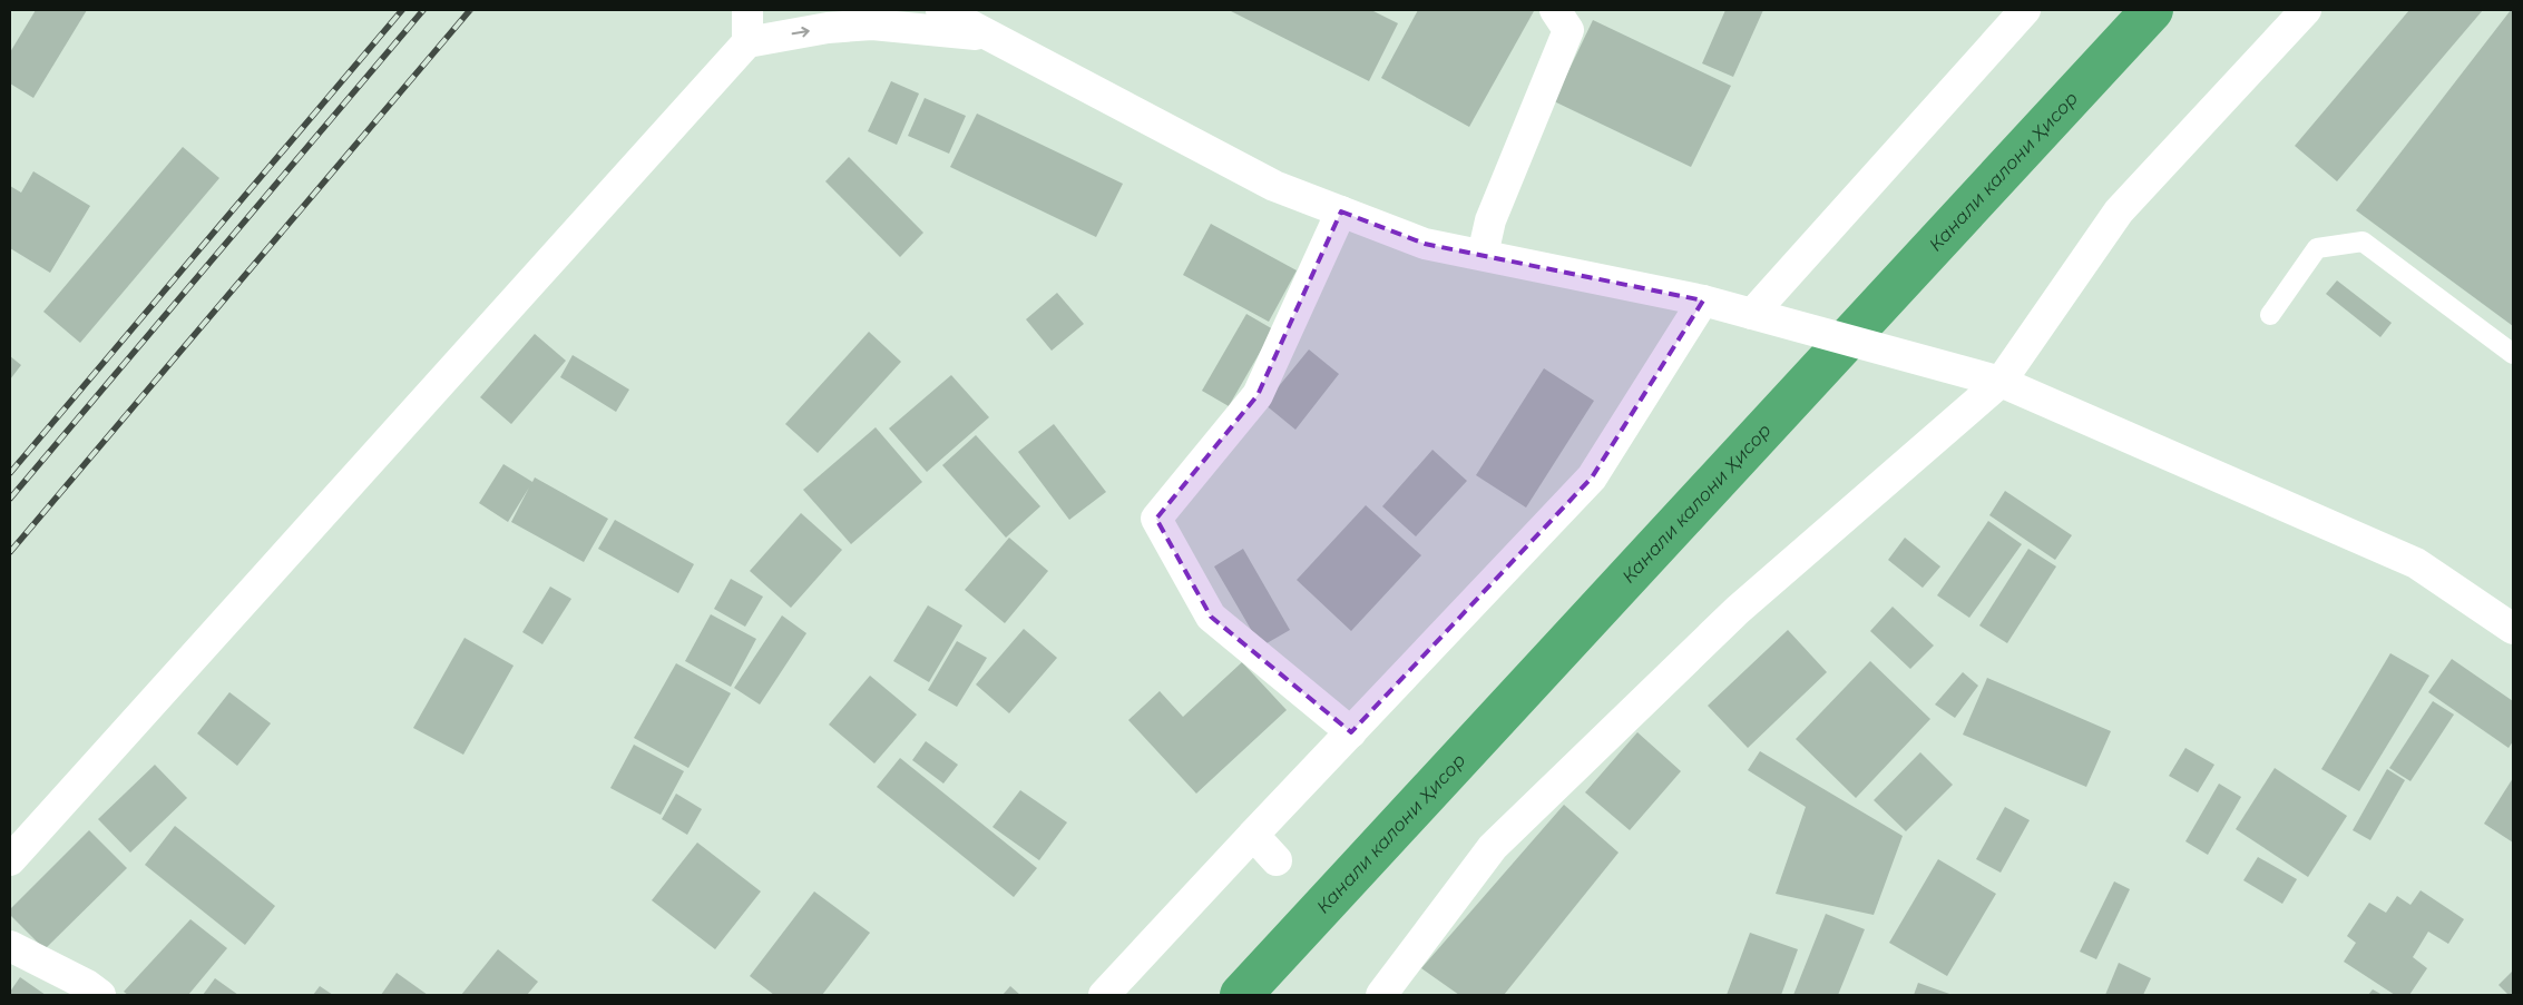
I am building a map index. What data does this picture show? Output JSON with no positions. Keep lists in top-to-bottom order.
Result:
{
  "water": ["Канали калони Ҳисор"]
}
